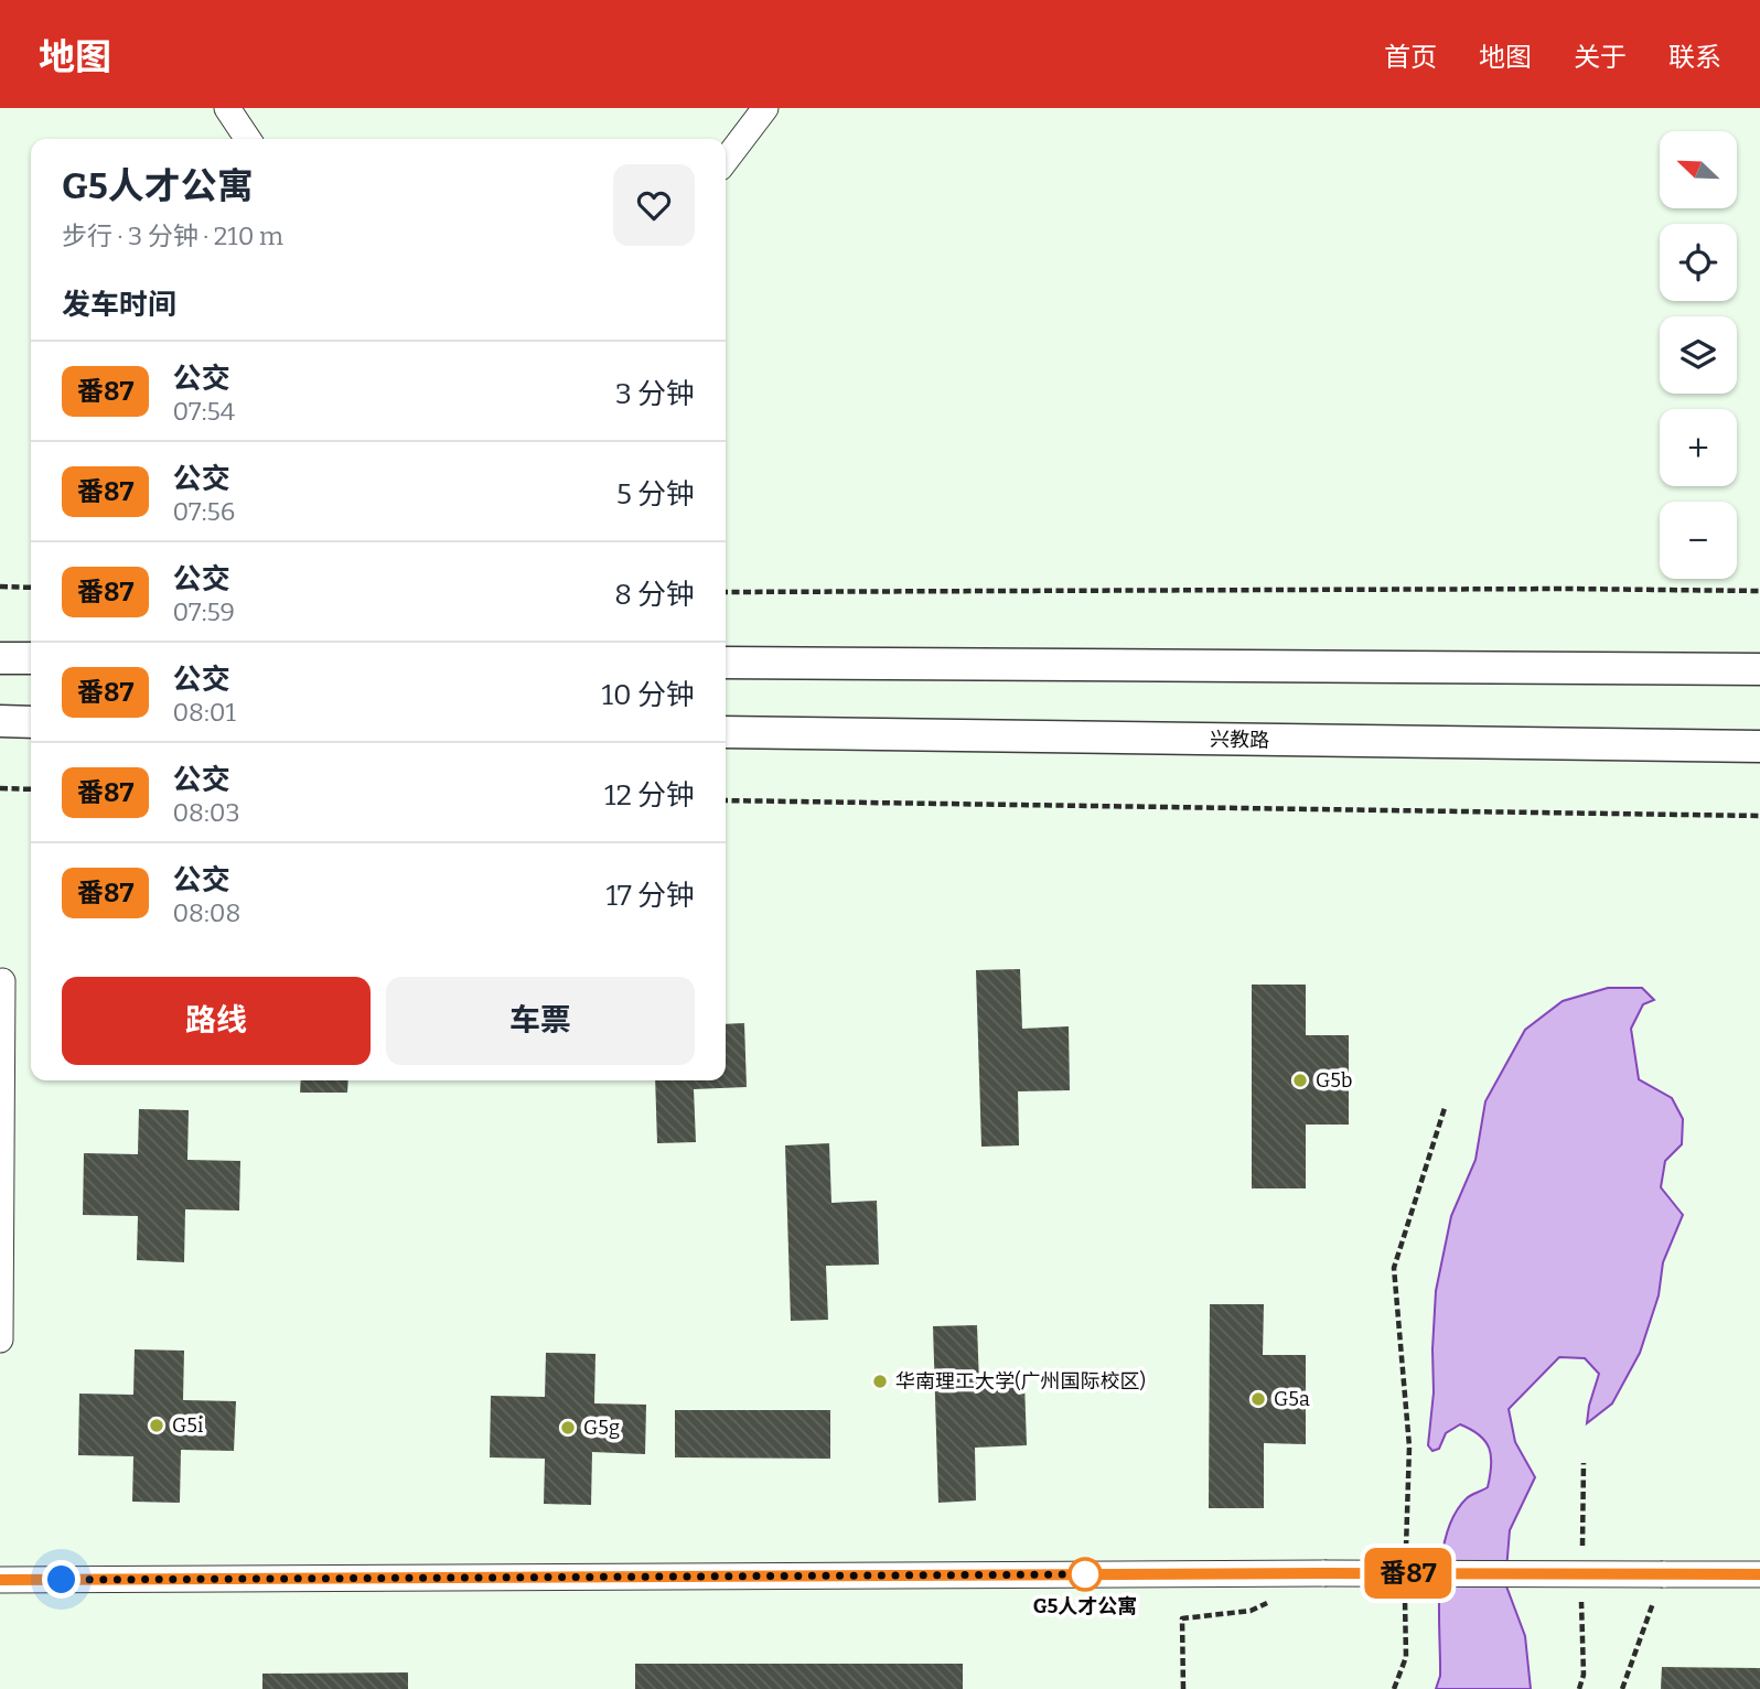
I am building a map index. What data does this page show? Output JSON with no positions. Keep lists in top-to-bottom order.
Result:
{
  "streets": {
    "street": ["兴教路"]
  },
  "places": [
    "G5b",
    "华南理工大学(广州国际校区)",
    "G5a",
    "G5i",
    "G5g",
    "G5人才公寓"
  ],
  "lines": ["bus line 番87"],
  "north": "top left",
  "page": {
    "header": "地图",
    "nav": [
      "首页",
      "地图",
      "关于",
      "联系"
    ],
    "on_map": "番87",
    "map_buttons": ["+", "−"],
    "heading": [
      ["G5人才公寓", "步行 · 3 分钟 · 210 m"],
      "发车时间"
    ],
    "list": [
      {
        "mark": "番87",
        "name": "公交",
        "note": "07:54",
        "value": "3 分钟"
      },
      {
        "mark": "番87",
        "name": "公交",
        "note": "07:56",
        "value": "5 分钟"
      },
      {
        "mark": "番87",
        "name": "公交",
        "note": "07:59",
        "value": "8 分钟"
      },
      {
        "mark": "番87",
        "name": "公交",
        "note": "08:01",
        "value": "10 分钟"
      },
      {
        "mark": "番87",
        "name": "公交",
        "note": "08:03",
        "value": "12 分钟"
      },
      {
        "mark": "番87",
        "name": "公交",
        "note": "08:08",
        "value": "17 分钟"
      }
    ],
    "buttons": ["路线", "车票"]
  }
}
